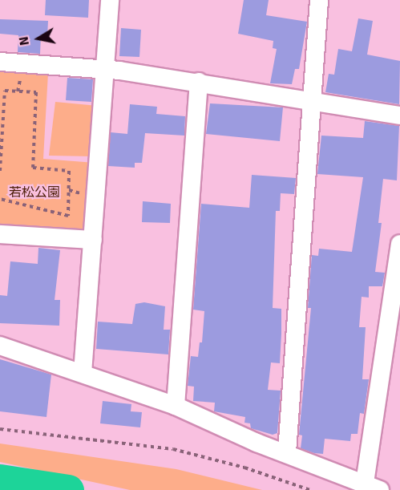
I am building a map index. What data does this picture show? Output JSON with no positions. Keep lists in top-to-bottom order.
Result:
{
  "parks": ["若松公園"],
  "north": "left"
}
